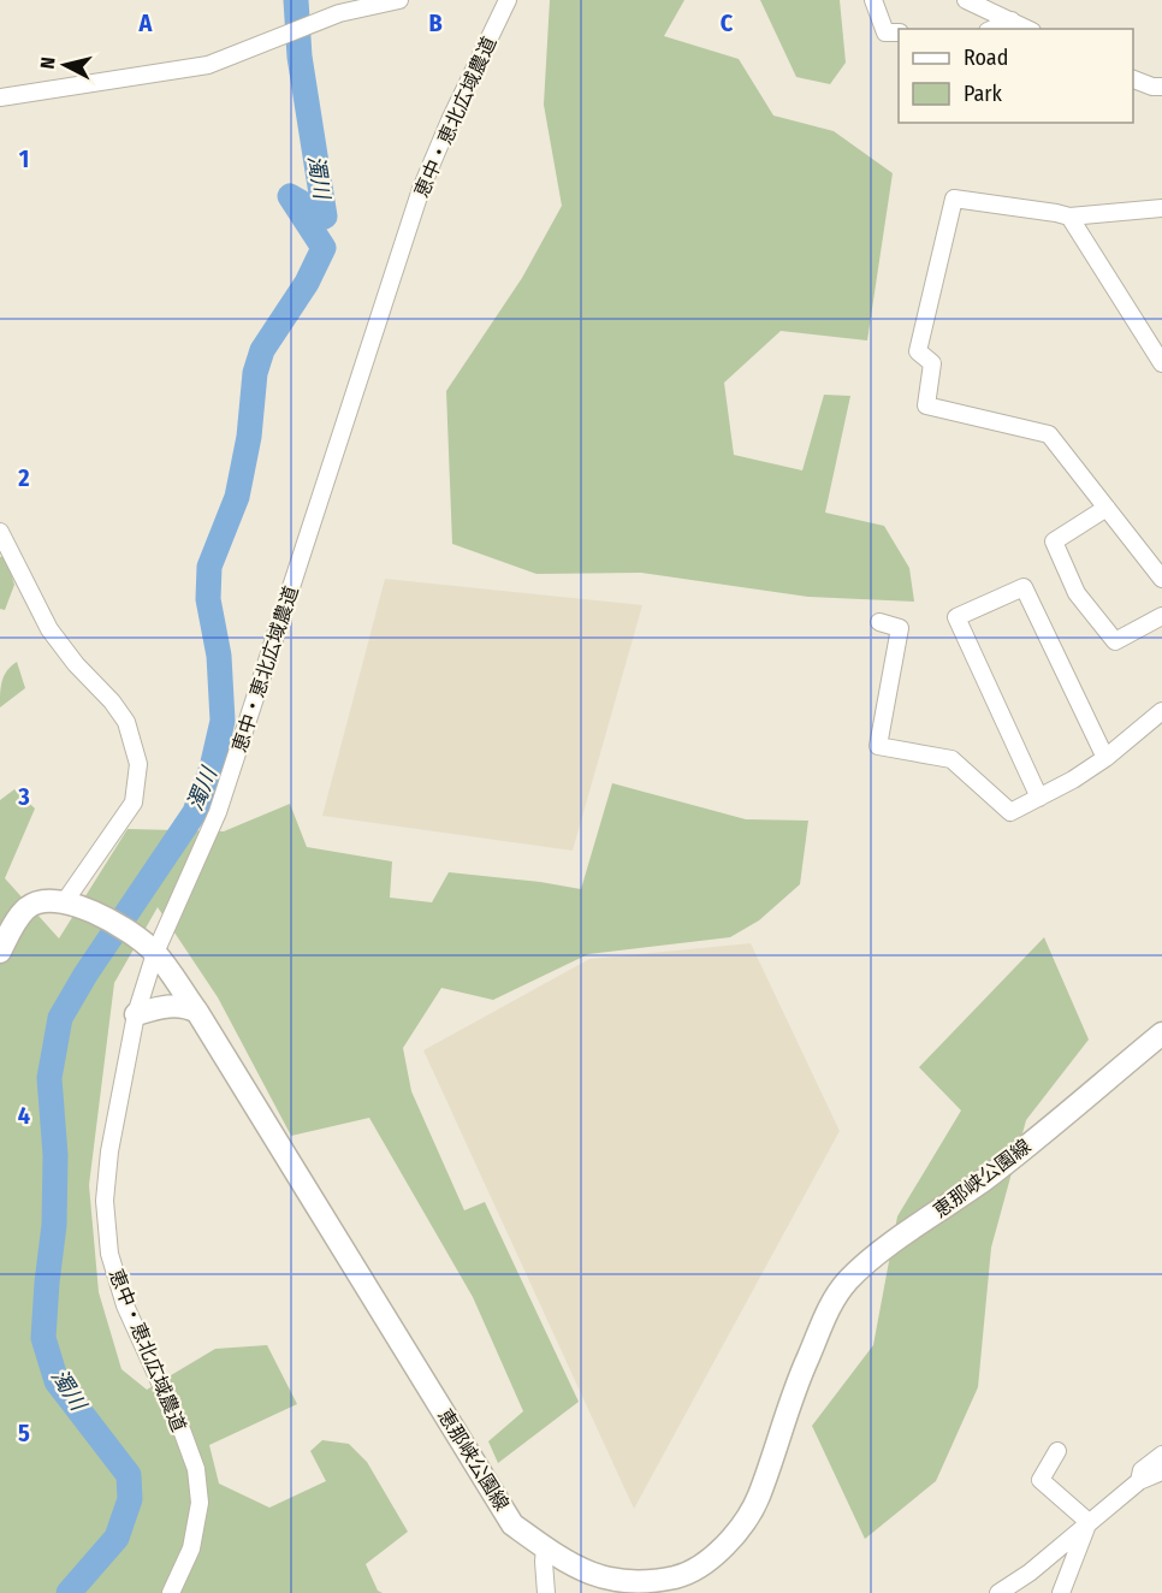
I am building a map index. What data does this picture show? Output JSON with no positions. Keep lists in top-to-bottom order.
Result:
{
  "streets": {
    "main road": ["恵那峡公園線"],
    "street": ["恵中・恵北広域農道"]
  },
  "crossings": [
    ["恵中・恵北広域農道", "恵那峡公園線"]
  ],
  "water": ["濁川"],
  "legend": ["Road", "Park"],
  "north": "left",
  "grid": {
    "columns": ["A", "B", "C"],
    "rows": [
      "1",
      "2",
      "3",
      "4",
      "5"
    ]
  }
}
